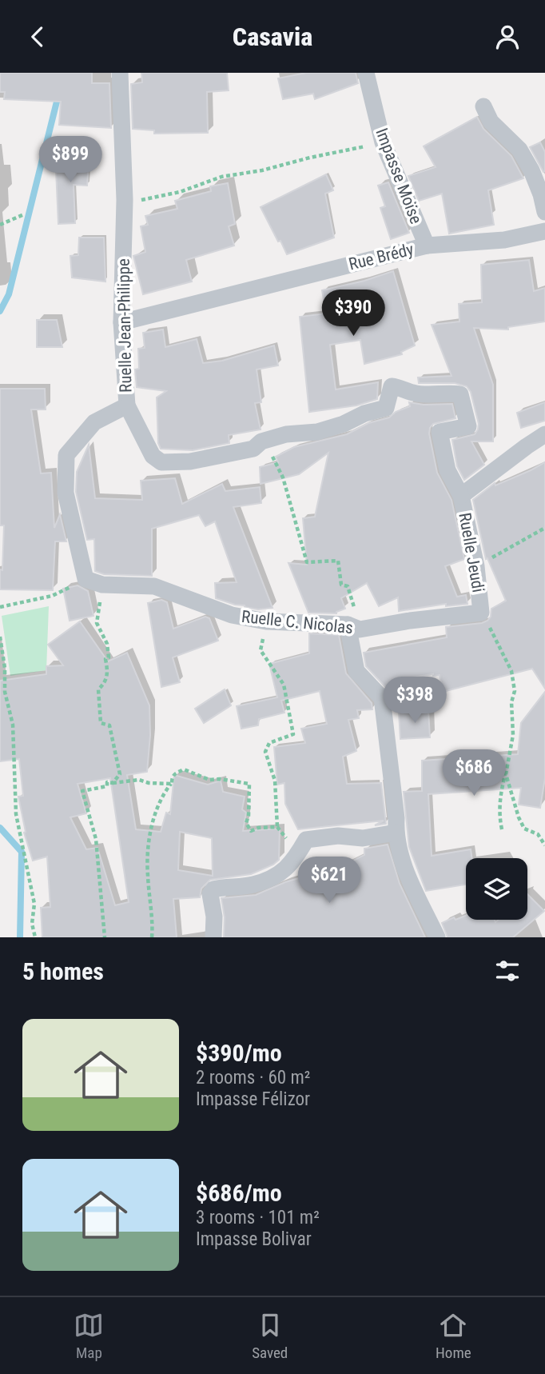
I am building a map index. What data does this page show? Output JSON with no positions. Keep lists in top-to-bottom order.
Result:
{
  "streets": {
    "street": [
      "Impasse Moïse",
      "Rue Brédy",
      "Ruelle Jean-Philippe",
      "Ruelle Jeudi",
      "Ruelle C. Nicolas"
    ]
  },
  "crossings": [
    ["Impasse Moïse", "Rue Brédy"],
    ["Rue Brédy", "Ruelle Jean-Philippe"],
    ["Ruelle Jean-Philippe", "Ruelle C. Nicolas"],
    ["Ruelle Jeudi", "Ruelle C. Nicolas"]
  ],
  "page": {
    "header": "Casavia",
    "price": [
      "$899",
      "$390",
      "$398",
      "$686",
      "$621"
    ],
    "heading": "5 homes",
    "list": [
      {
        "name": "$390/mo",
        "note": "2 rooms · 60 m² · Impasse Félizor"
      },
      {
        "name": "$686/mo",
        "note": "3 rooms · 101 m² · Impasse Bolivar"
      }
    ],
    "tabs": ["Map", "Saved", "Home"]
  }
}
